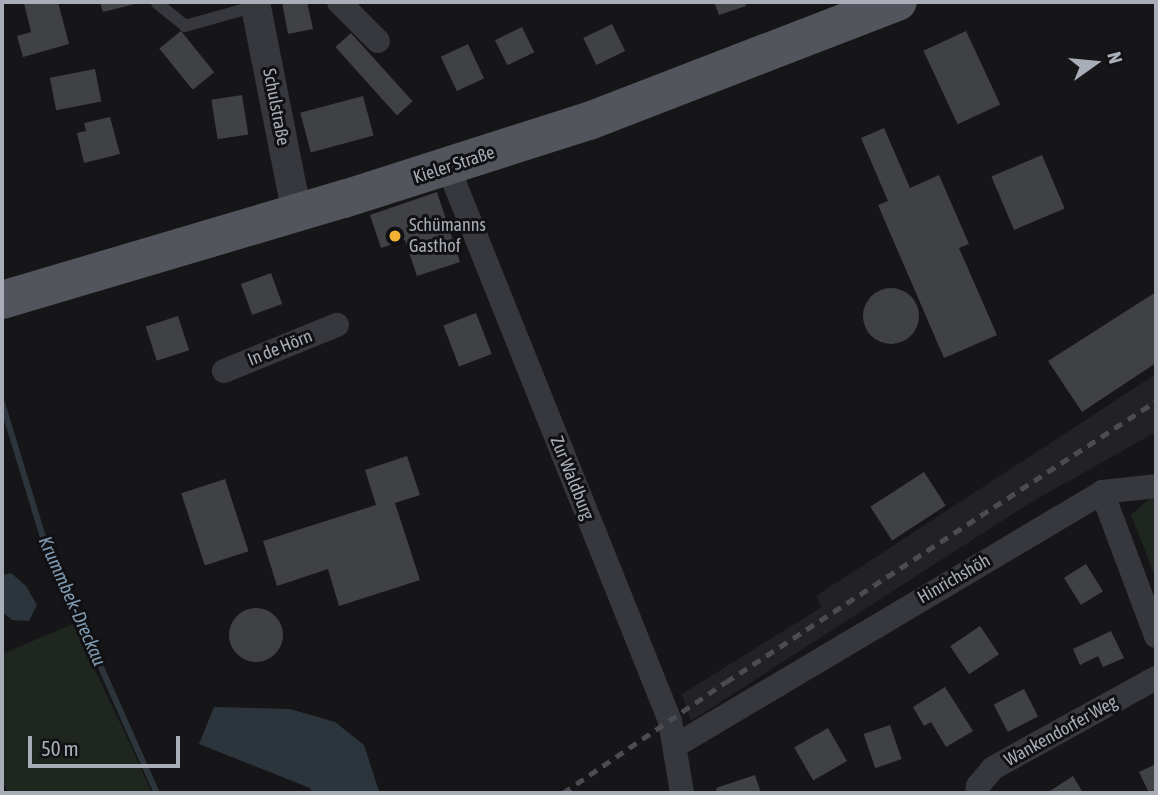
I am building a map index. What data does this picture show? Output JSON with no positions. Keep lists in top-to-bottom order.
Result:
{
  "streets": {
    "main road": ["Kieler Straße"],
    "street": [
      "Schulstraße",
      "In de Hörn",
      "Zur Waldburg",
      "Hinrichshöh",
      "Wankendorfer Weg"
    ]
  },
  "crossings": [
    ["Schulstraße", "Kieler Straße"],
    ["Kieler Straße", "Zur Waldburg"],
    ["Zur Waldburg", "Hinrichshöh"]
  ],
  "water": ["Krummbek-Dreckau"],
  "places": ["Schümanns Gasthof"],
  "scale_bar": "50 m",
  "north": "right"
}
